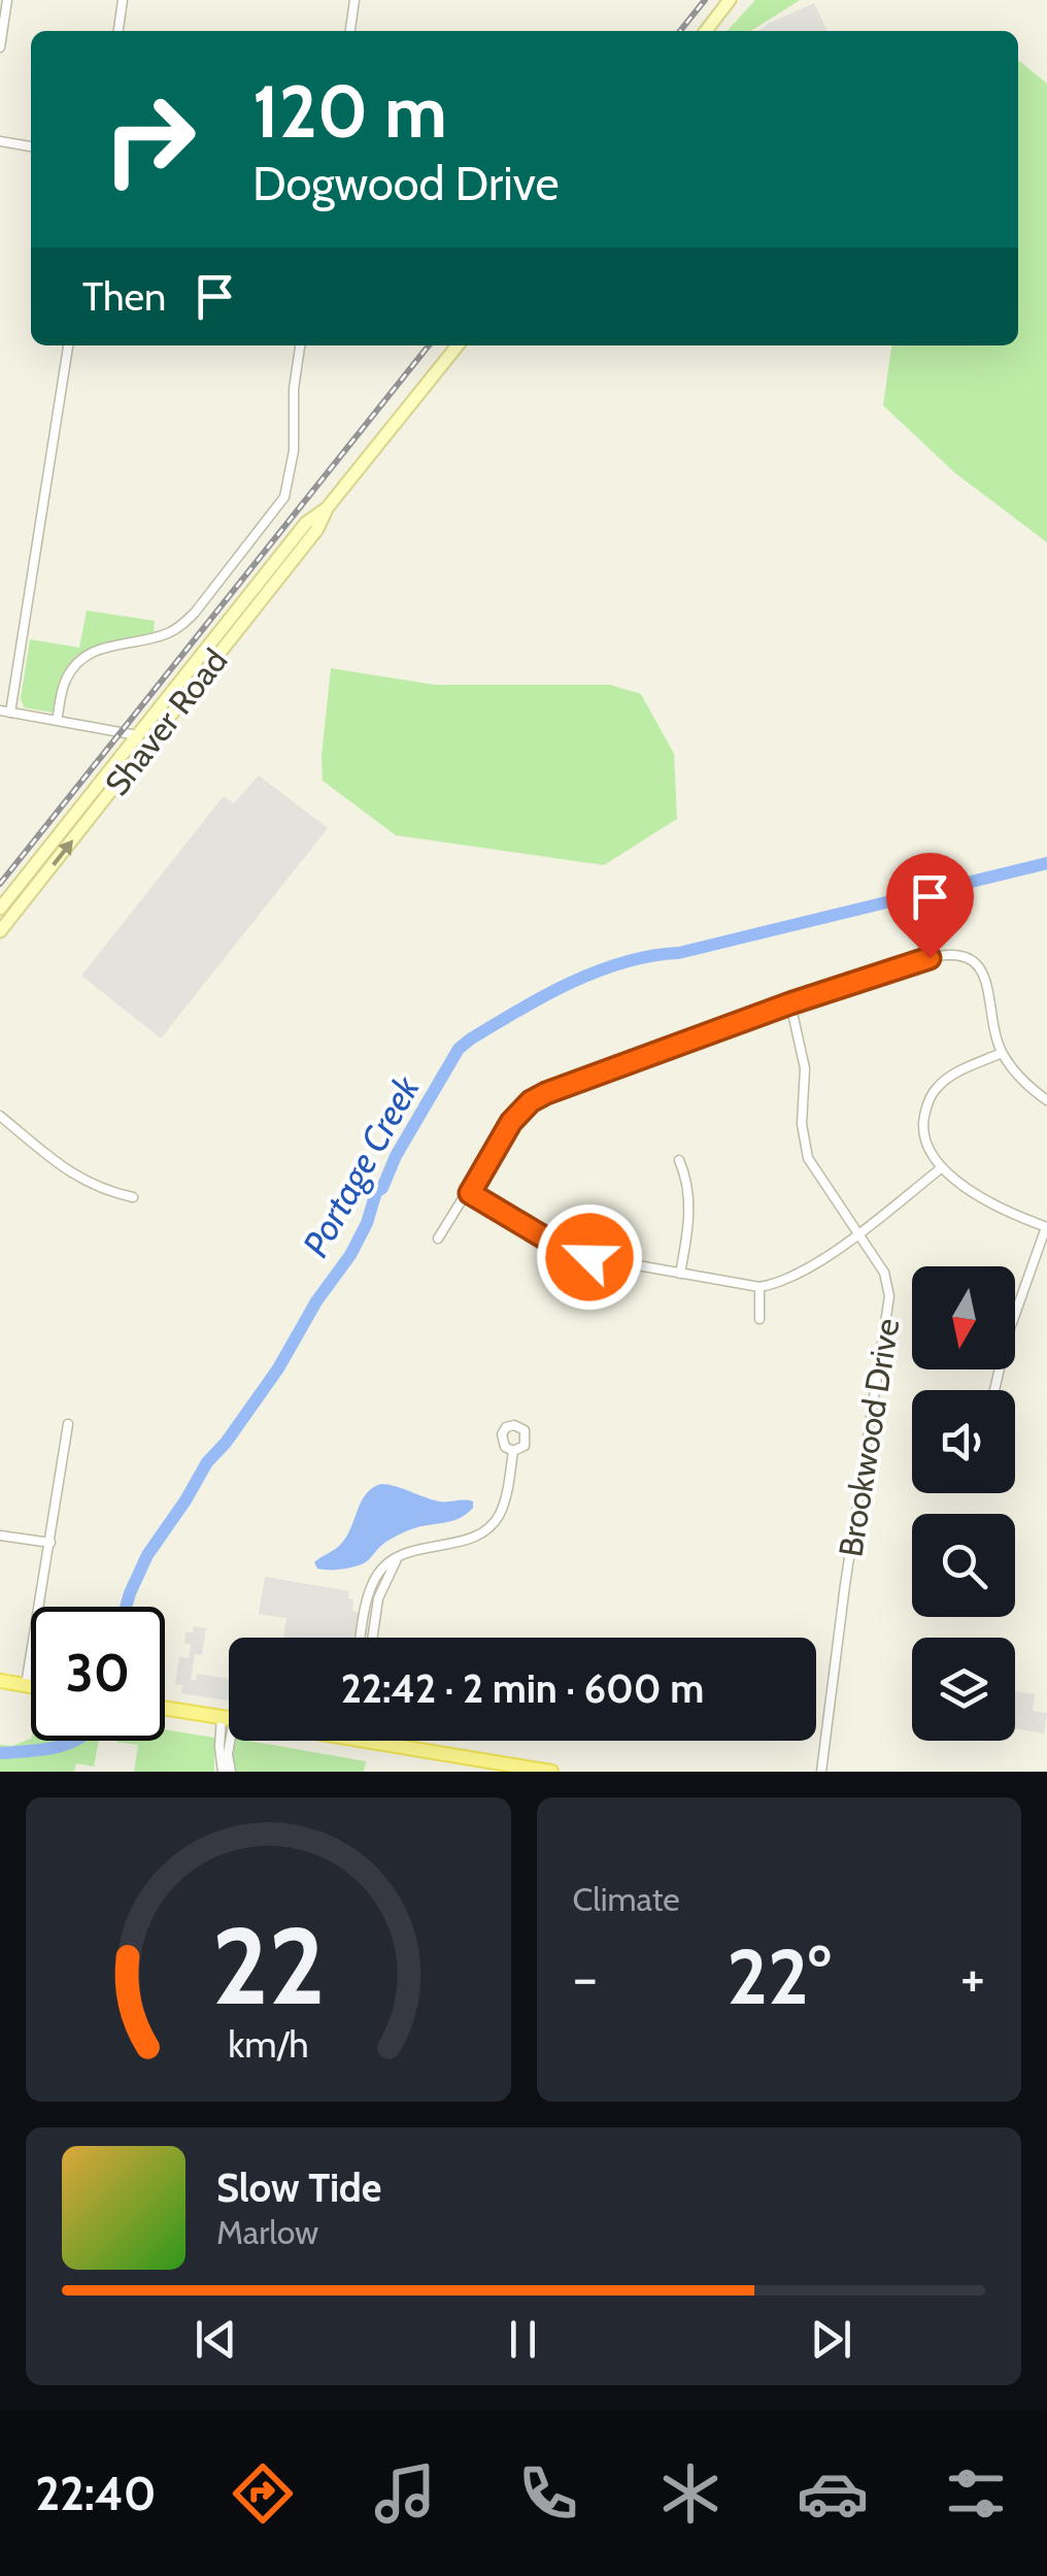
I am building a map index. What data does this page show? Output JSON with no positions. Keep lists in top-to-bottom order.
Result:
{
  "streets": {
    "main road": ["Shaver Road"],
    "street": ["Brookwood Drive"]
  },
  "water": ["Portage Creek"],
  "north": "bottom",
  "page": {
    "turn": ["120 m", "Dogwood Drive"],
    "then": "Then",
    "limit": "30",
    "trip": "22:42 · 2 min · 600 m",
    "tile": "Climate",
    "heat": ["−", "22°", "+"],
    "song": ["Slow Tide", "Marlow"],
    "tabs": "22:40",
    "gauge": ["22", "km/h"]
  }
}
